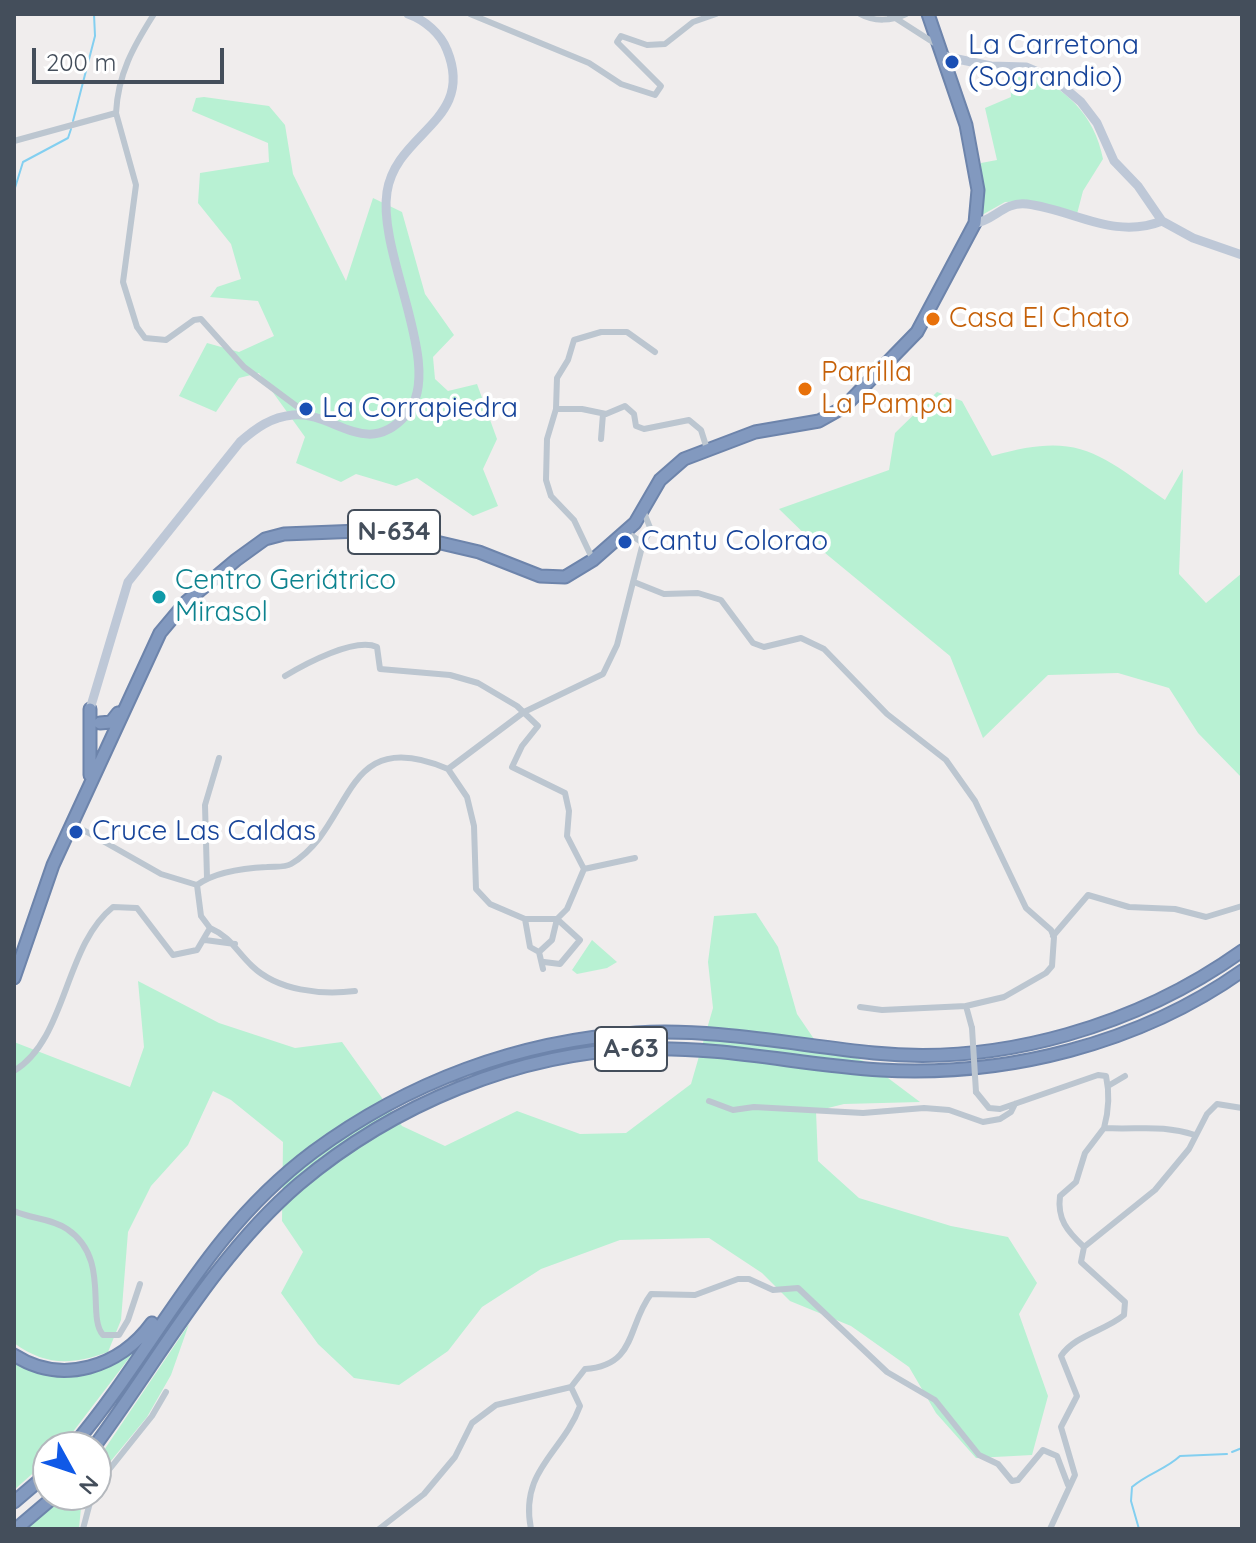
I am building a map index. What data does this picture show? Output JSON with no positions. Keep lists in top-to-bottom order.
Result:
{
  "streets": {
    "highway": ["N-634", "A-63"]
  },
  "places": [
    "La Carretona (Sograndio)",
    "Casa El Chato",
    "Parrilla La Pampa",
    "La Corrapiedra",
    "Cantu Colorao",
    "Centro Geriátrico Mirasol",
    "Cruce Las Caldas"
  ],
  "scale_bar": "200 m",
  "north": "bottom right"
}
